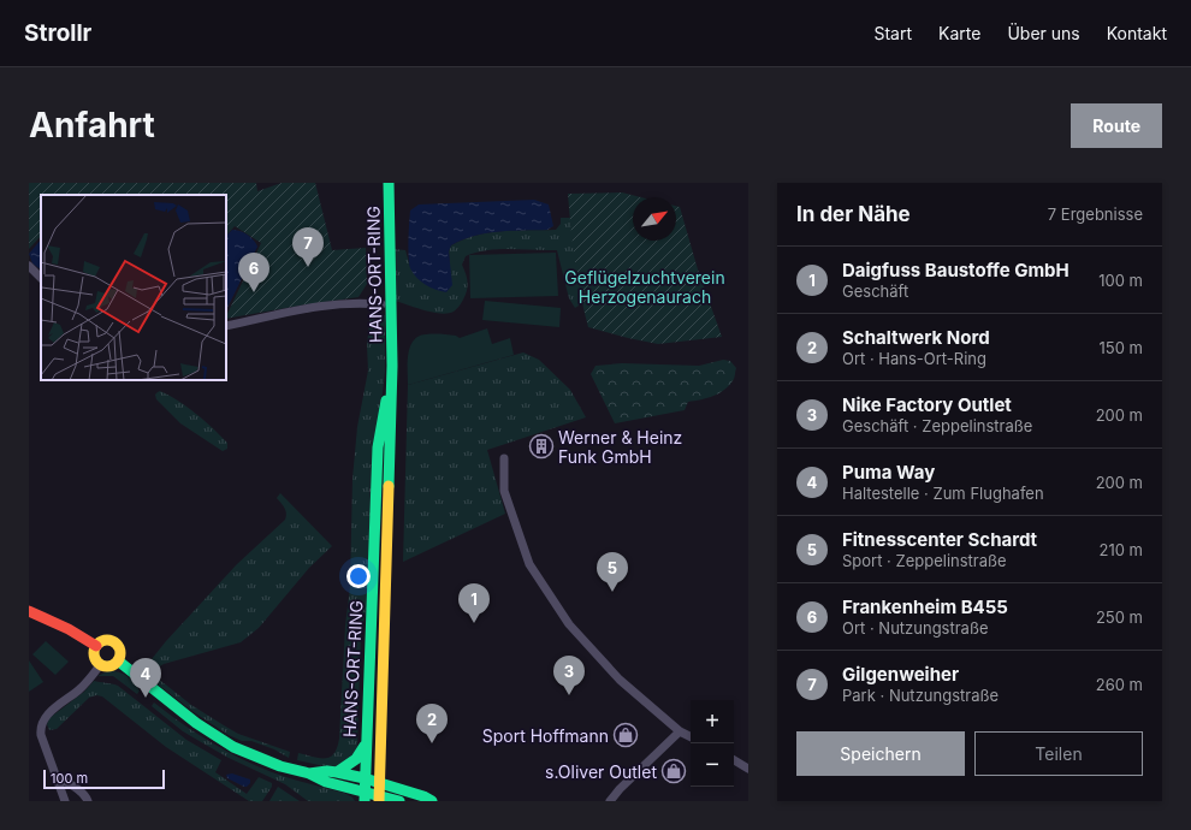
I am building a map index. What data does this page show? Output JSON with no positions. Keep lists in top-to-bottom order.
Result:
{
  "streets": {
    "main road": ["HANS-ORT-RING"]
  },
  "parks": ["Geflügelzuchtverein Herzogenaurach"],
  "places": {
    "building": ["Werner & Heinz Funk GmbH"],
    "shop": ["Sport Hoffmann", "s.Oliver Outlet"]
  },
  "scale_bar": "100 m",
  "north": "top right",
  "page": {
    "header": "Strollr",
    "nav": [
      "Start",
      "Karte",
      "Über uns",
      "Kontakt"
    ],
    "buttons": [
      "Route",
      ["Speichern", "Teilen"]
    ],
    "title": "Anfahrt",
    "heading": ["In der Nähe", "7 Ergebnisse"],
    "pins": [
      "7",
      "6",
      "5",
      "1",
      "3",
      "4",
      "2"
    ],
    "list": [
      {
        "mark": "1",
        "name": "Daigfuss Baustoffe GmbH",
        "note": "Geschäft",
        "value": "100 m"
      },
      {
        "mark": "2",
        "name": "Schaltwerk Nord",
        "note": "Ort · Hans-Ort-Ring",
        "value": "150 m"
      },
      {
        "mark": "3",
        "name": "Nike Factory Outlet",
        "note": "Geschäft · Zeppelinstraße",
        "value": "200 m"
      },
      {
        "mark": "4",
        "name": "Puma Way",
        "note": "Haltestelle · Zum Flughafen",
        "value": "200 m"
      },
      {
        "mark": "5",
        "name": "Fitnesscenter Schardt",
        "note": "Sport · Zeppelinstraße",
        "value": "210 m"
      },
      {
        "mark": "6",
        "name": "Frankenheim B455",
        "note": "Ort · Nutzungstraße",
        "value": "250 m"
      },
      {
        "mark": "7",
        "name": "Gilgenweiher",
        "note": "Park · Nutzungstraße",
        "value": "260 m"
      }
    ],
    "map_buttons": ["+", "−"],
    "scale": "100 m"
  }
}
